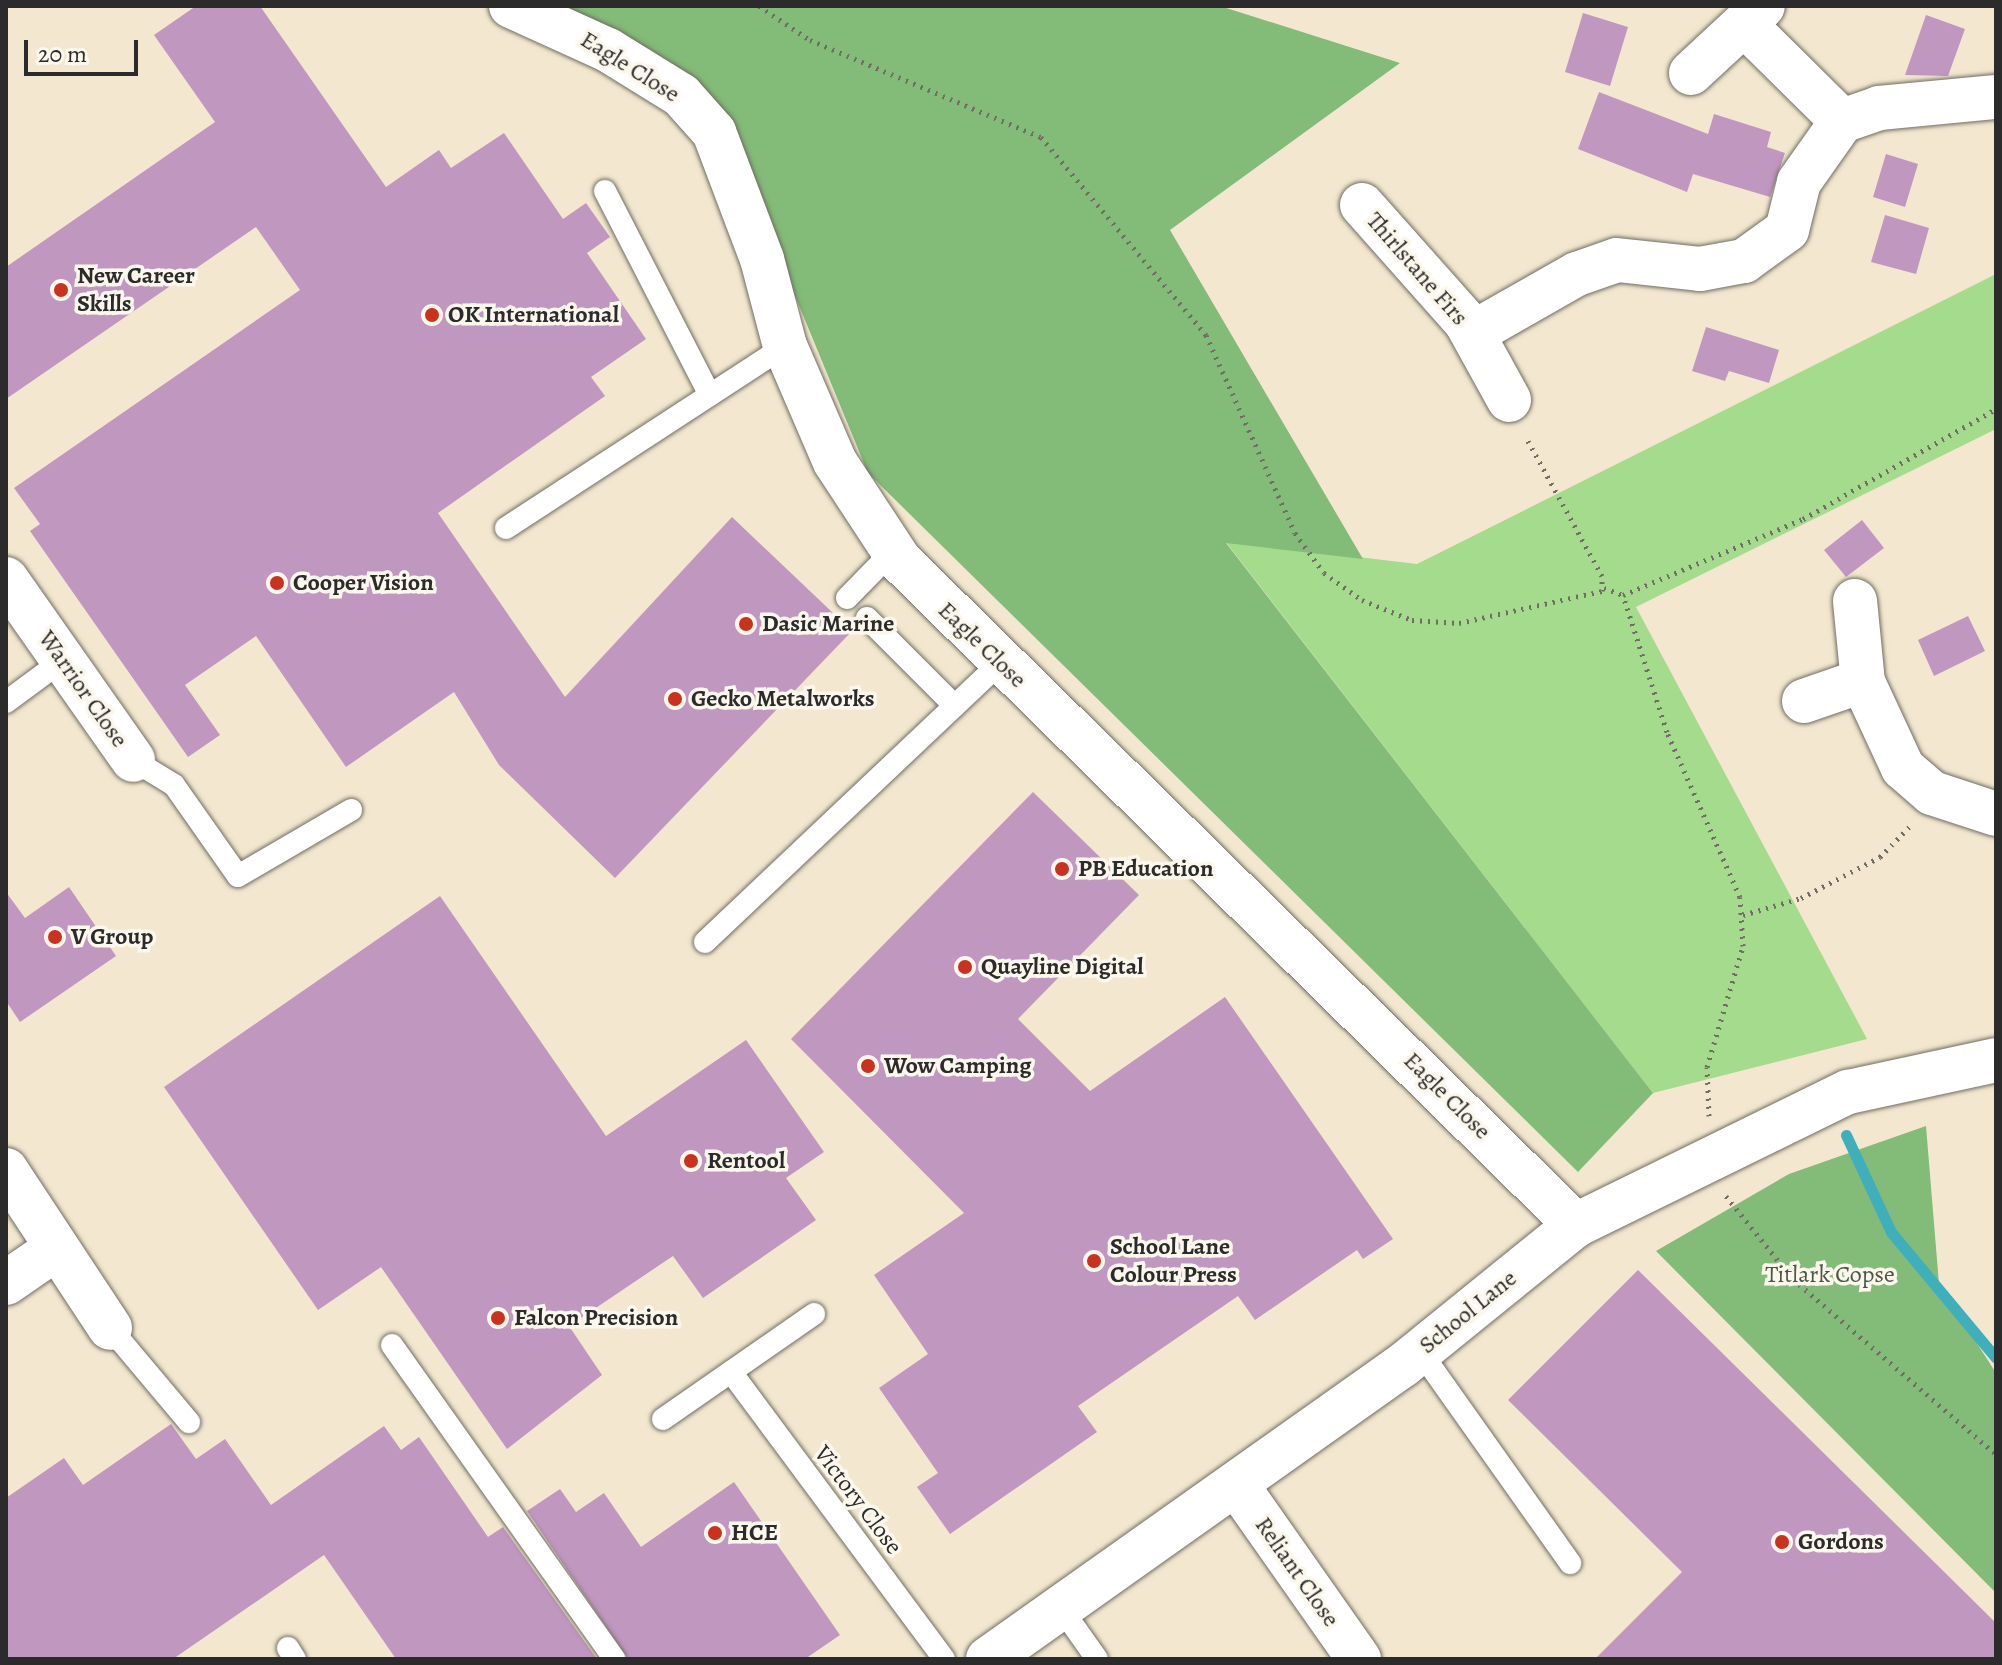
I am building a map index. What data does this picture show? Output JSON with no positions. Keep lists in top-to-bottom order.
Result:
{
  "streets": {
    "street": [
      "Eagle Close",
      "Thirlstane Firs",
      "Warrior Close",
      "School Lane",
      "Reliant Close"
    ],
    "lane": ["Victory Close"]
  },
  "crossings": [
    ["Eagle Close", "School Lane"],
    ["School Lane", "Reliant Close"]
  ],
  "parks": ["Titlark Copse"],
  "places": [
    "New Career Skills",
    "OK International",
    "Cooper Vision",
    "Dasic Marine",
    "Gecko Metalworks",
    "PB Education",
    "V Group",
    "Quayline Digital",
    "Wow Camping",
    "Rentool",
    "School Lane Colour Press",
    "Falcon Precision",
    "HCE",
    "Gordons"
  ],
  "scale_bar": "20 m"
}
